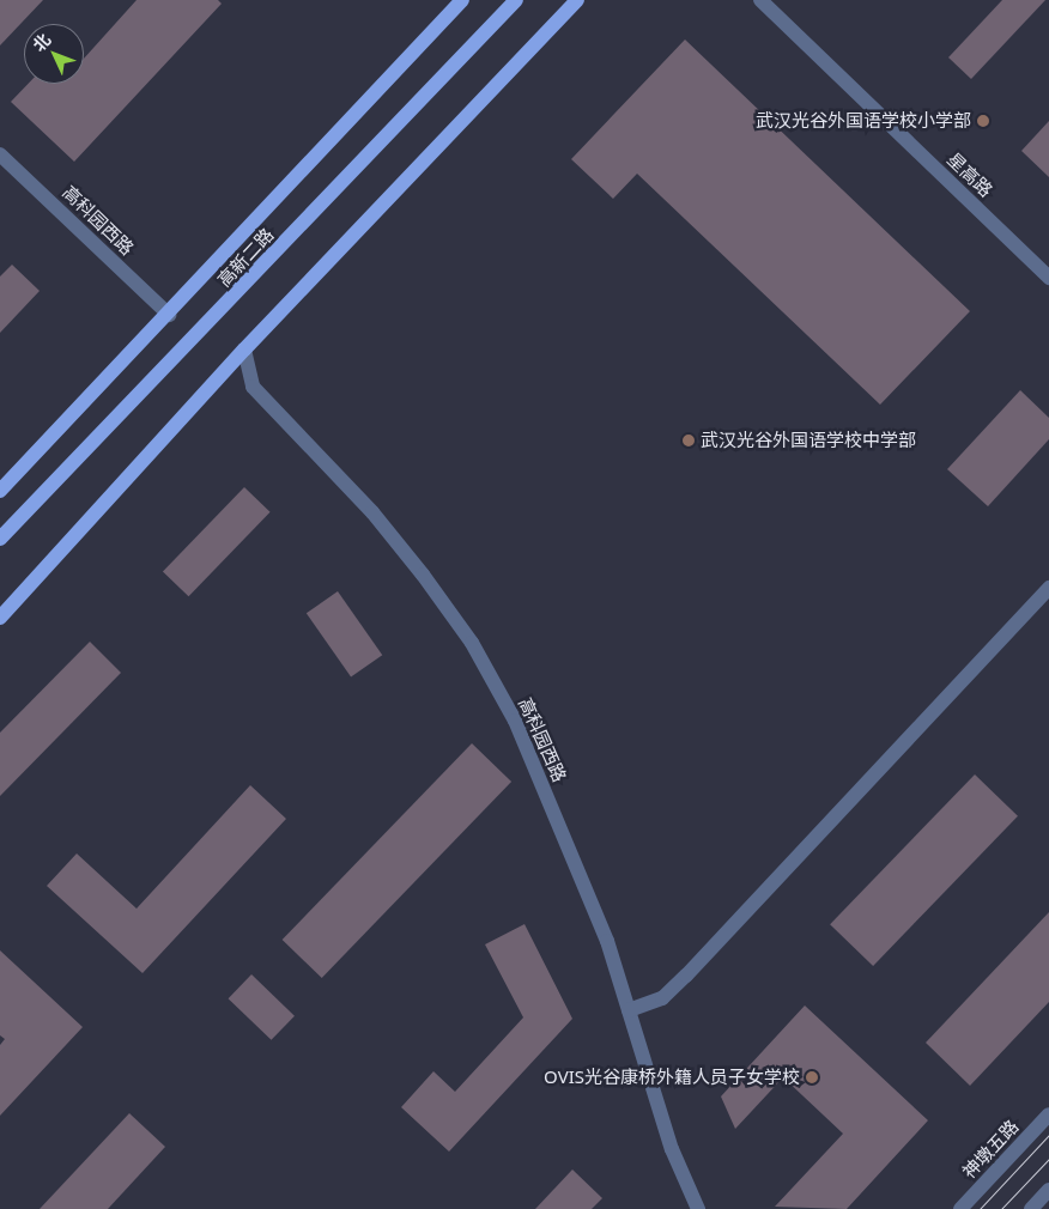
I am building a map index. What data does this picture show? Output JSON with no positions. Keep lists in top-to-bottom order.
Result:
{
  "streets": {
    "main road": ["高新二路"],
    "street": ["星高路", "高科园西路", "神墩五路"]
  },
  "crossings": [
    ["高科园西路", "高新二路"]
  ],
  "places": ["武汉光谷外国语学校小学部", "武汉光谷外国语学校中学部", "OVIS光谷康桥外籍人员子女学校"],
  "north": "top left"
}
